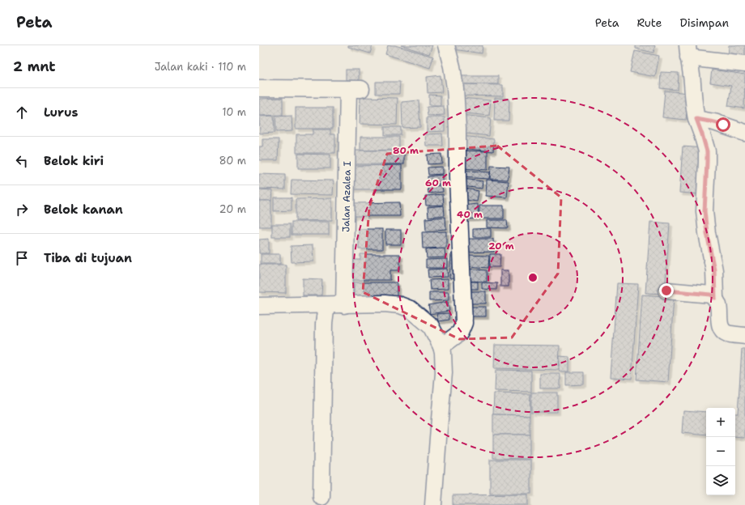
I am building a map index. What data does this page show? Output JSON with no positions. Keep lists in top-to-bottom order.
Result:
{
  "streets": {
    "street": ["Jalan Azalea I"]
  },
  "page": {
    "header": "Peta",
    "nav": ["Peta", "Rute", "Disimpan"],
    "heading": ["2 mnt", "Jalan kaki · 110 m"],
    "list": [
      ["Lurus", "10 m"],
      ["Belok kiri", "80 m"],
      ["Belok kanan", "20 m"],
      "Tiba di tujuan"
    ],
    "map_buttons": ["+", "−"]
  },
  "rings": [
    "80 m",
    "60 m",
    "40 m",
    "20 m"
  ]
}
